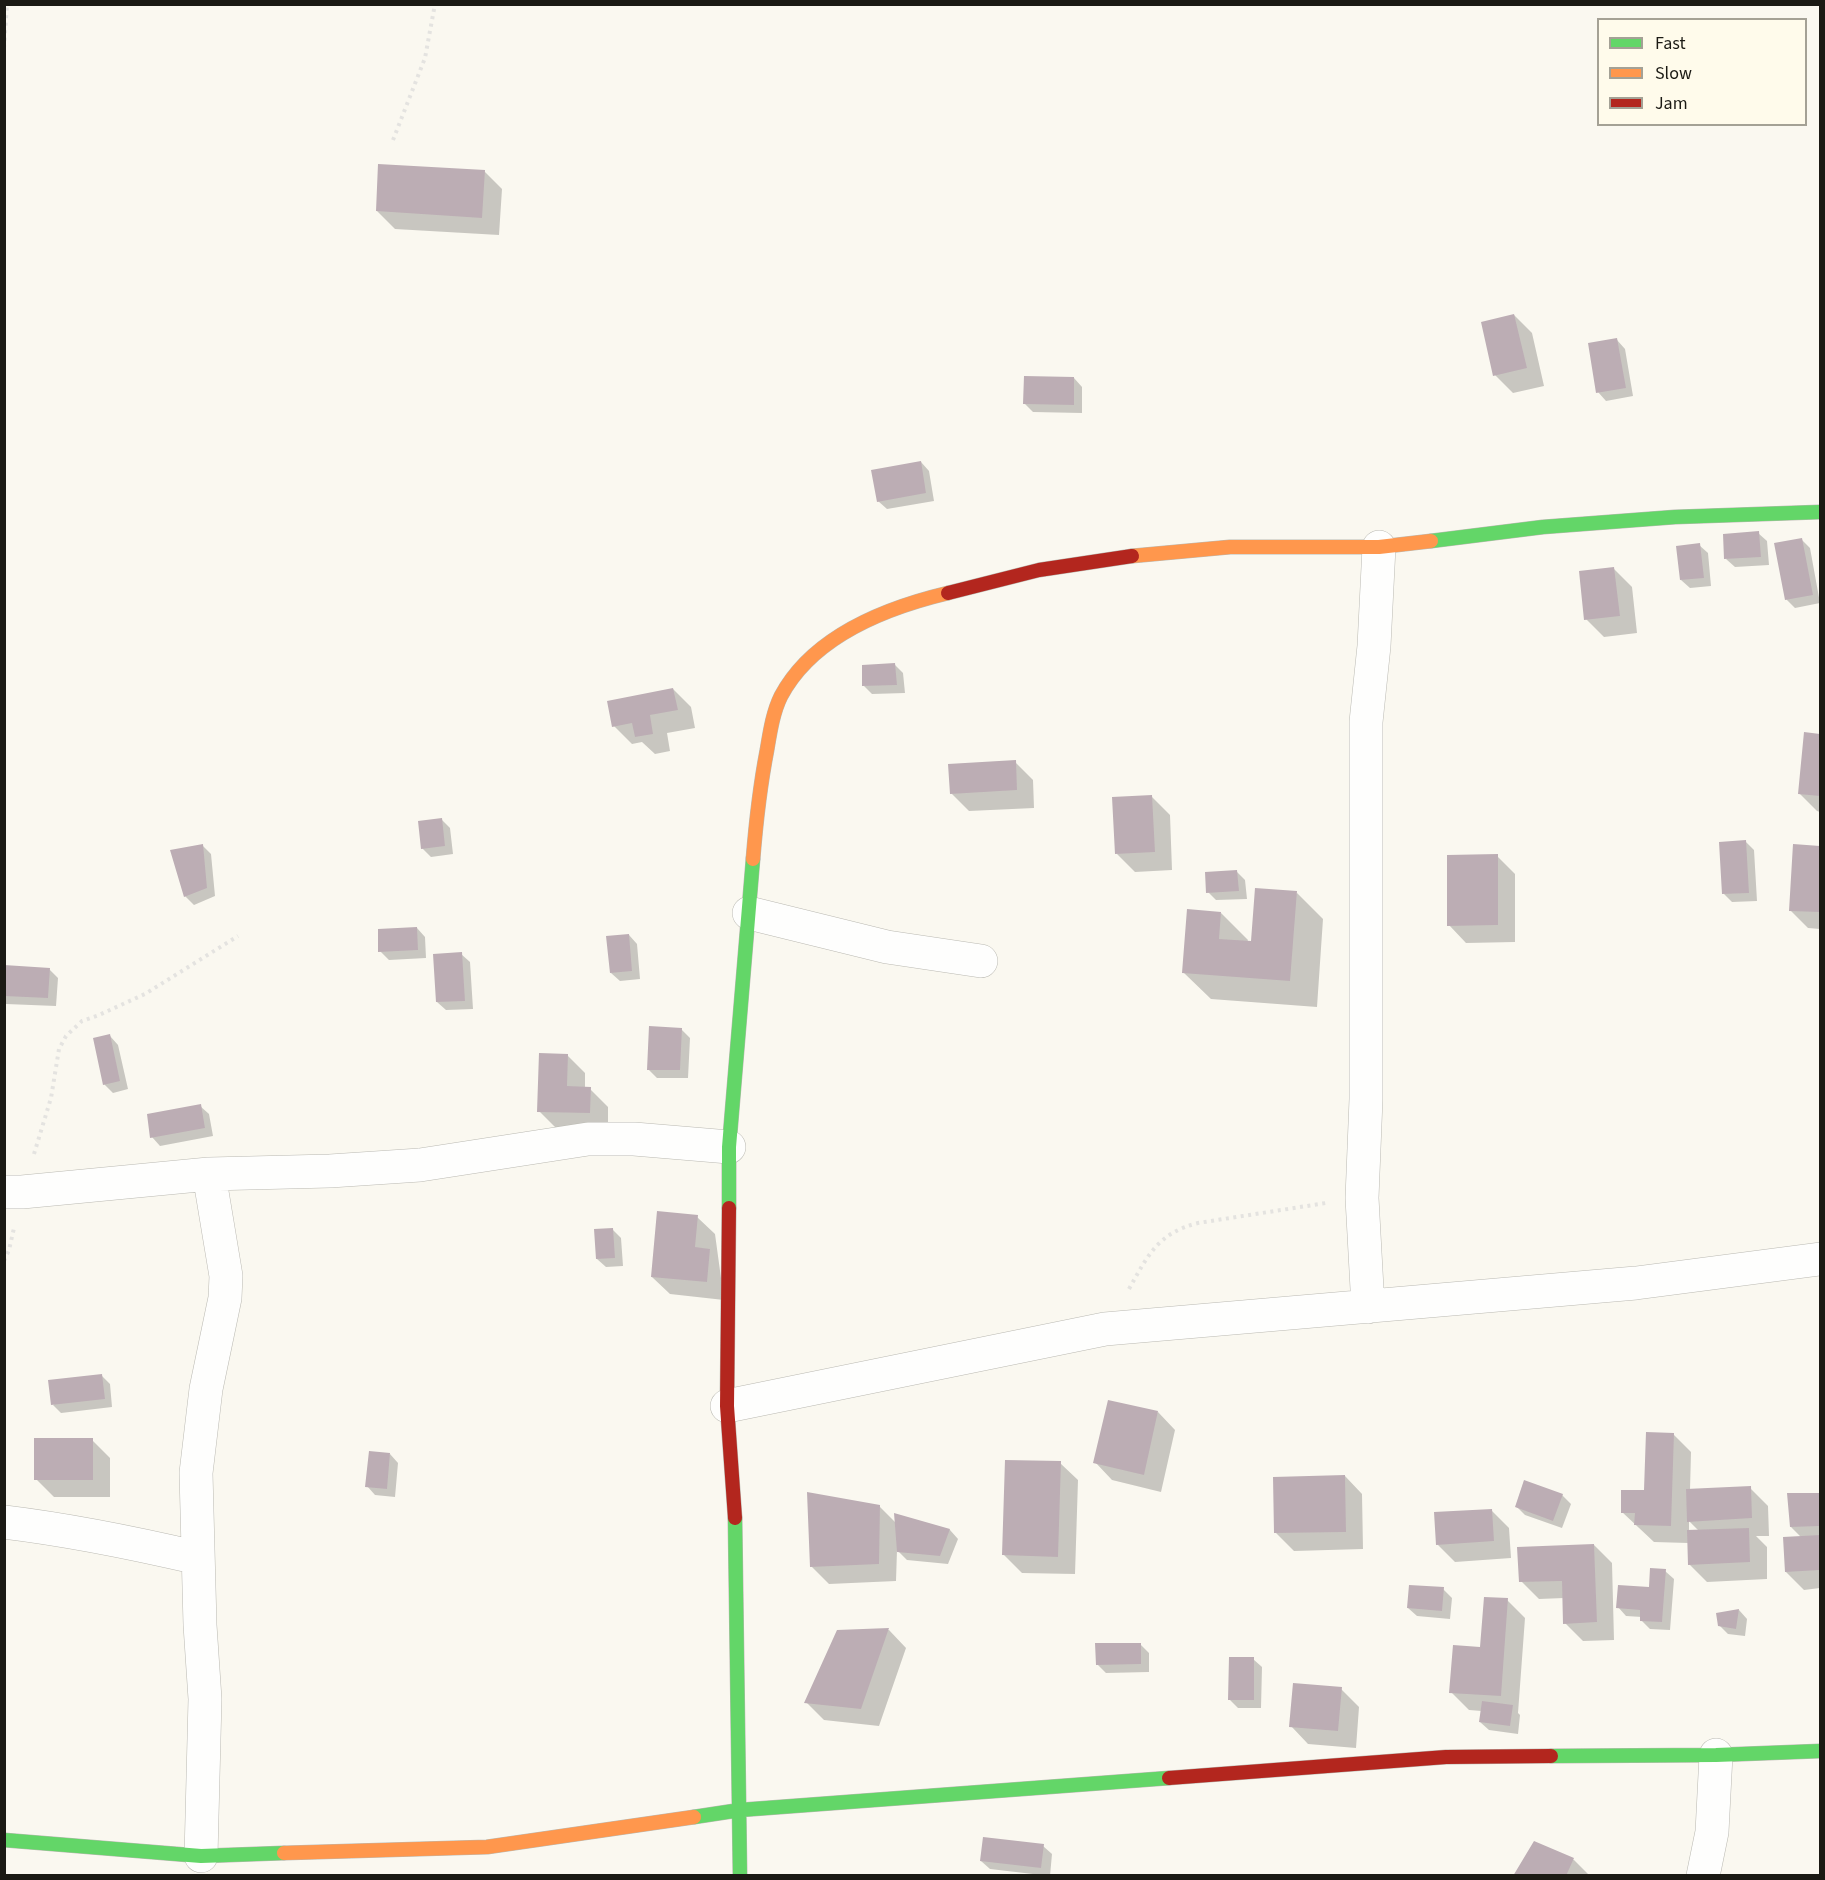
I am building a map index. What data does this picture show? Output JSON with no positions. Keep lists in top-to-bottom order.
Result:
{
  "legend": ["Fast", "Slow", "Jam"]
}
